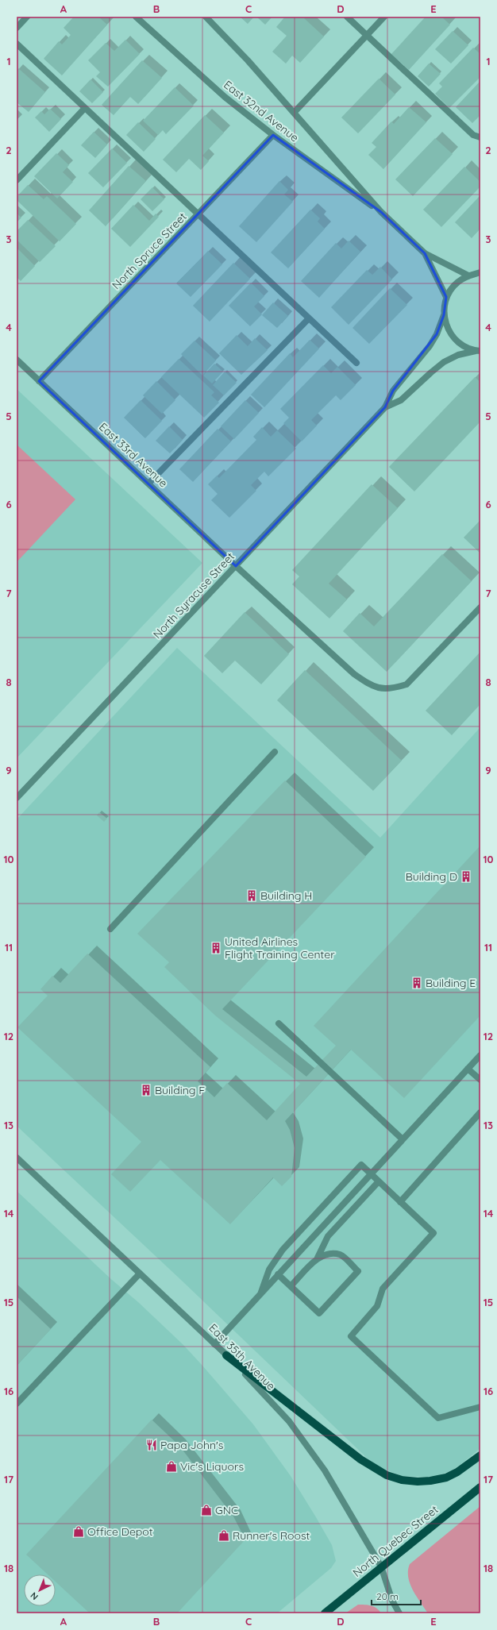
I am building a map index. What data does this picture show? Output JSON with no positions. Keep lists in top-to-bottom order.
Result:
{
  "streets": {
    "main road": ["North Quebec Street"],
    "street": [
      "East 32nd Avenue",
      "North Spruce Street",
      "East 33rd Avenue",
      "North Syracuse Street",
      "East 35th Avenue"
    ]
  },
  "crossings": [
    ["East 32nd Avenue", "North Spruce Street"],
    ["North Spruce Street", "East 33rd Avenue"],
    ["East 33rd Avenue", "North Syracuse Street"],
    ["East 35th Avenue", "North Quebec Street"]
  ],
  "places": {
    "building": [
      "Building D",
      "Building H",
      "United Airlines Flight Training Center",
      "Building E",
      "Building F"
    ],
    "restaurant": ["Papa John's"],
    "shop": [
      "Vic's Liquors",
      "GNC",
      "Office Depot",
      "Runner's Roost"
    ]
  },
  "scale_bar": "20 m",
  "north": "bottom left",
  "grid": {
    "columns": [
      "A",
      "B",
      "C",
      "D",
      "E"
    ],
    "rows": [
      "1",
      "2",
      "3",
      "4",
      "5",
      "6",
      "7",
      "8",
      "9",
      "10",
      "11",
      "12",
      "13",
      "14",
      "15",
      "16",
      "17",
      "18"
    ]
  }
}
